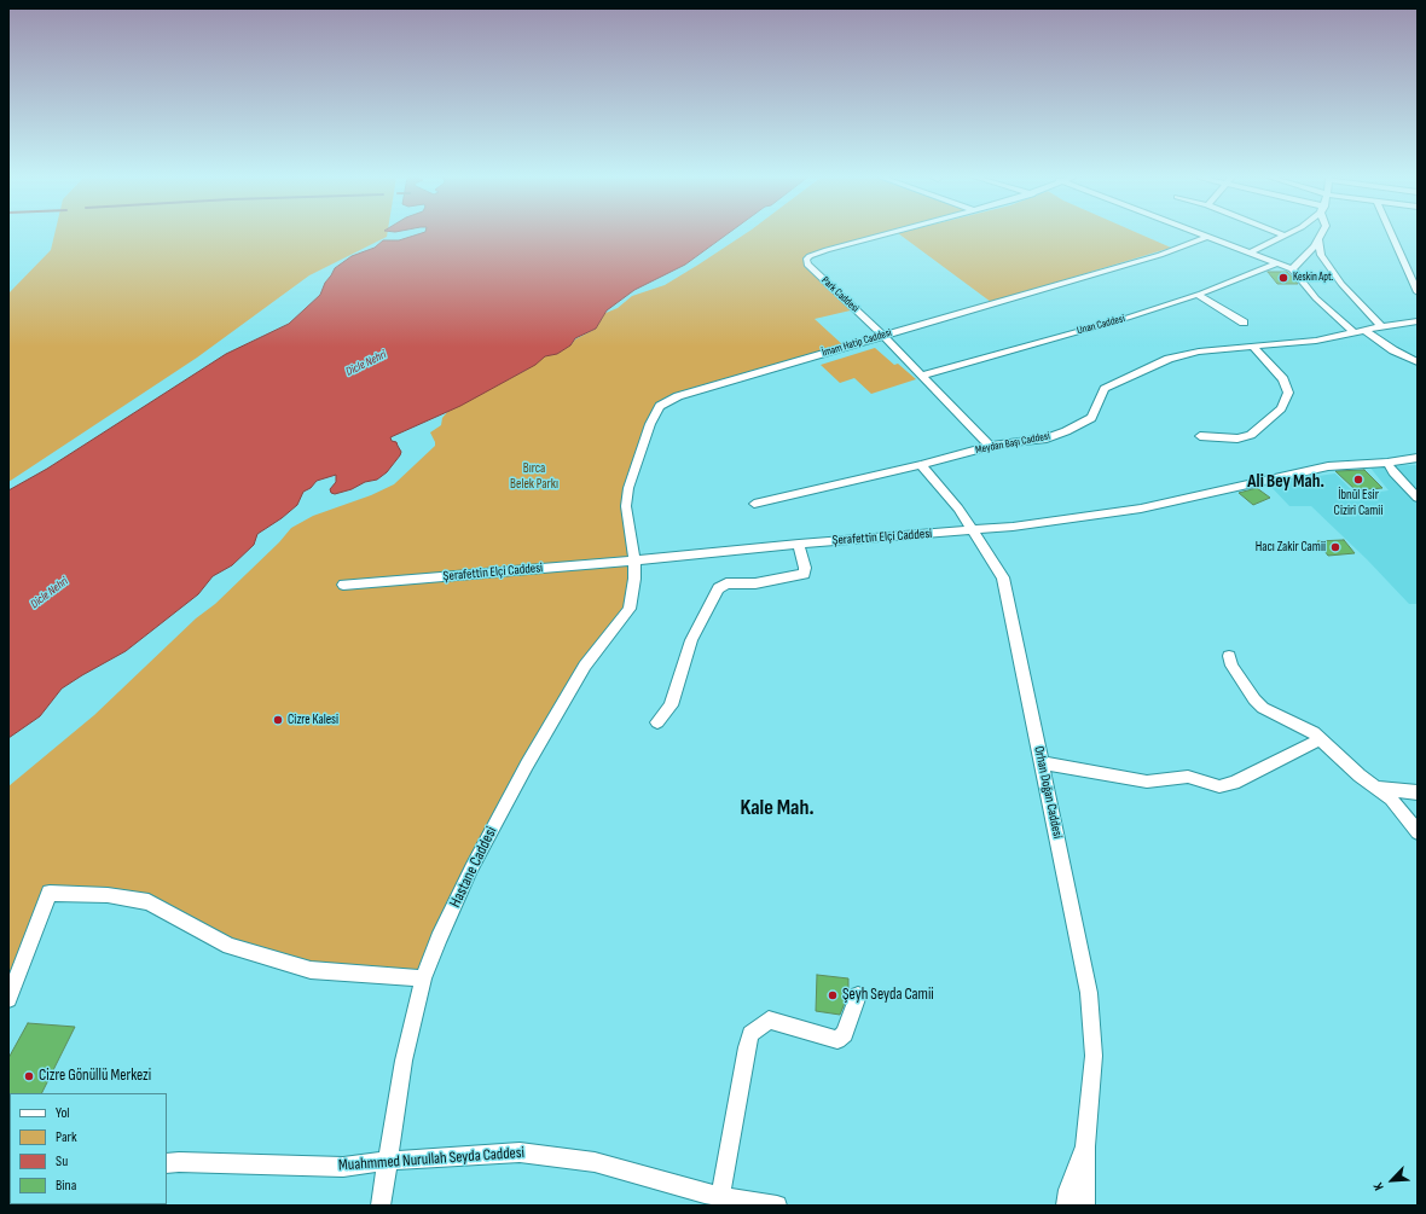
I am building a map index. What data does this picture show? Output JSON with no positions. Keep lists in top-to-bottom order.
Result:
{
  "streets": {
    "street": [
      "Park Caddesi",
      "Unan Caddesi",
      "İmam Hatip Caddesi",
      "Meydan Başı Caddesi",
      "Şerafettin Elçi Caddesi",
      "Orhan Doğan Caddesi",
      "Hastane Caddesi",
      "Muahmmed Nurullah Seyda Caddesi"
    ]
  },
  "crossings": [
    ["Park Caddesi", "Unan Caddesi"],
    ["Park Caddesi", "İmam Hatip Caddesi"],
    ["Park Caddesi", "Meydan Başı Caddesi"],
    ["İmam Hatip Caddesi", "Şerafettin Elçi Caddesi"],
    ["İmam Hatip Caddesi", "Hastane Caddesi"],
    ["Meydan Başı Caddesi", "Orhan Doğan Caddesi"],
    ["Şerafettin Elçi Caddesi", "Orhan Doğan Caddesi"],
    ["Şerafettin Elçi Caddesi", "Hastane Caddesi"],
    ["Hastane Caddesi", "Muahmmed Nurullah Seyda Caddesi"]
  ],
  "districts": ["Ali Bey Mah.", "Kale Mah."],
  "water": ["Dicle Nehri"],
  "parks": ["Bırca Belek Parkı"],
  "places": [
    "Keskin Apt.",
    "İbnül Esir Ciziri Camii",
    "Hacı Zakir Camii",
    "Cizre Kalesi",
    "Şeyh Seyda Camii",
    "Cizre Gönüllü Merkezi"
  ],
  "legend": [
    "Yol",
    "Park",
    "Su",
    "Bina"
  ],
  "north": "bottom left"
}
